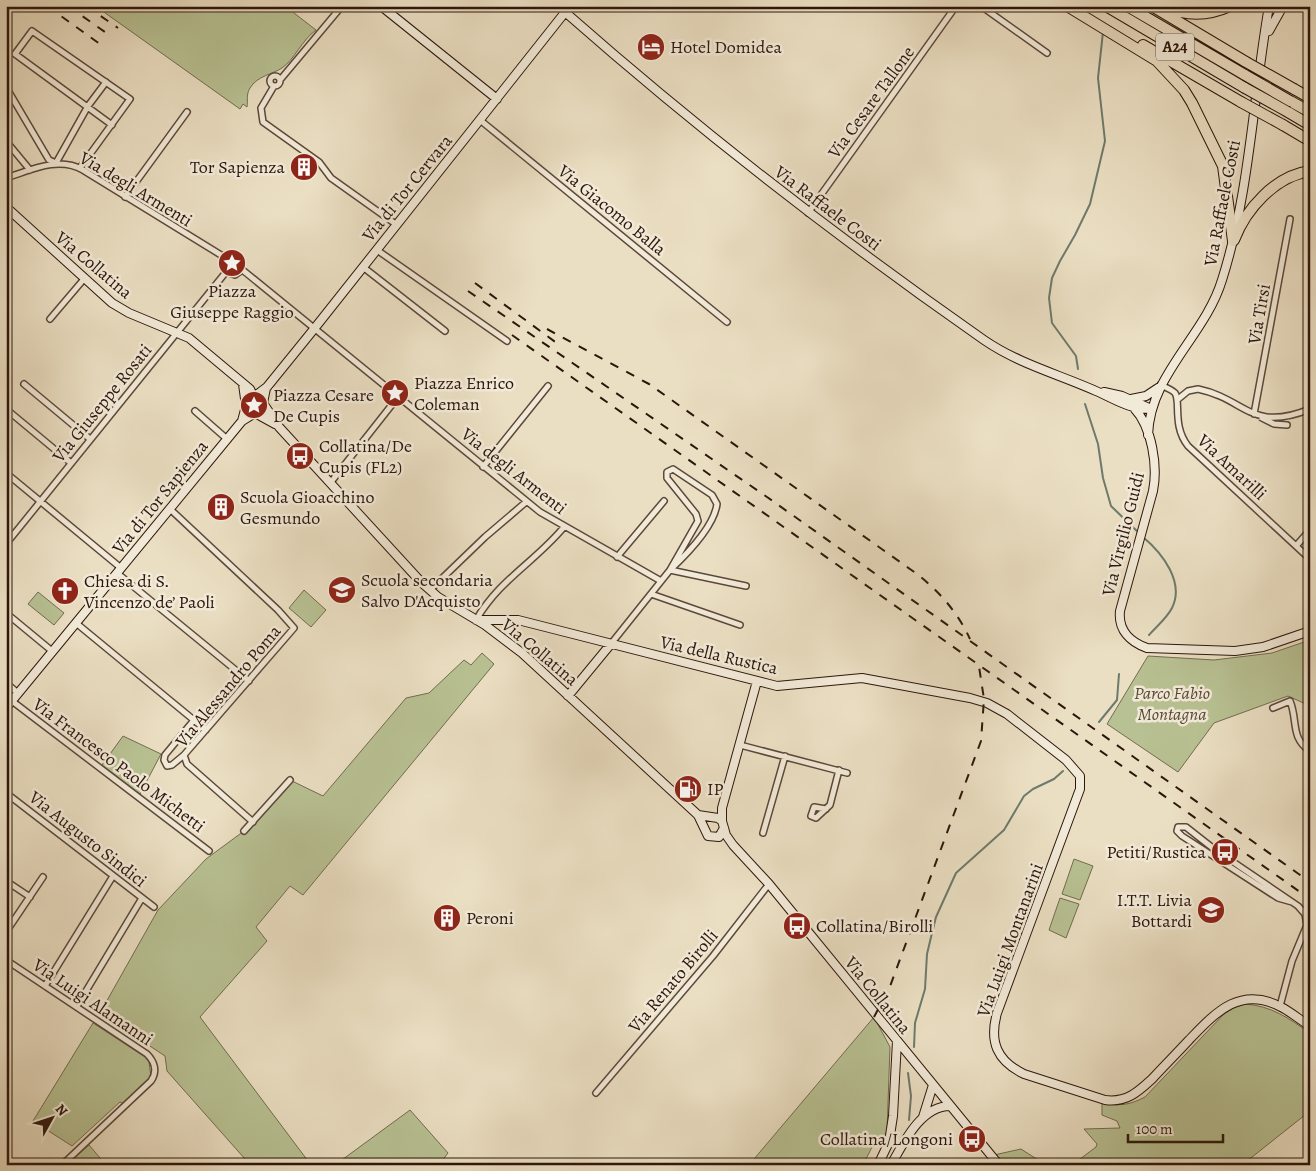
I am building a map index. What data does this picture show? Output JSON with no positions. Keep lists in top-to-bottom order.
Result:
{
  "streets": {
    "highway": ["A24"],
    "street": [
      "Via Cesare Tallone",
      "Via di Tor Cervara",
      "Via degli Armenti",
      "Via Raffaele Costi",
      "Via Giacomo Balla",
      "Via Collatina",
      "Via Tirsi",
      "Via Giuseppe Rosati",
      "Via Amarilli",
      "Via di Tor Sapienza",
      "Via Virgilio Guidi",
      "Via della Rustica",
      "Via Alessandro Poma",
      "Via Francesco Paolo Michetti",
      "Via Augusto Sindici",
      "Via Luigi Montanarini",
      "Via Renato Birolli",
      "Via Luigi Alamanni"
    ]
  },
  "crossings": [
    ["Via Cesare Tallone", "Via Raffaele Costi"],
    ["Via di Tor Cervara", "Via Raffaele Costi"],
    ["Via di Tor Cervara", "Via Giacomo Balla"],
    ["Via Raffaele Costi", "Via Virgilio Guidi"],
    ["Via Collatina", "Via Giuseppe Rosati"],
    ["Via Collatina", "Via della Rustica"],
    ["Via Collatina", "Via Renato Birolli"],
    ["Via di Tor Sapienza", "Via Alessandro Poma"],
    ["Via di Tor Sapienza", "Via Francesco Paolo Michetti"],
    ["Via della Rustica", "Via Luigi Montanarini"]
  ],
  "parks": ["Parco Fabio Montagna"],
  "places": {
    "hotel": ["Hotel Domidea"],
    "building": ["Tor Sapienza", "Scuola Gioacchino Gesmundo", "Peroni"],
    "place": ["Piazza Giuseppe Raggio", "Piazza Enrico Coleman", "Piazza Cesare De Cupis"],
    "bus stop": [
      "Collatina/De Cupis (FL2)",
      "Petiti/Rustica",
      "Collatina/Birolli",
      "Collatina/Longoni"
    ],
    "school or university": ["Scuola secondaria Salvo D'Acquisto", "I.T.T. Livia Bottardi"],
    "church": ["Chiesa di S. Vincenzo de’ Paoli"],
    "fuel station": ["IP"]
  },
  "scale_bar": "100 m",
  "north": "top right"
}
